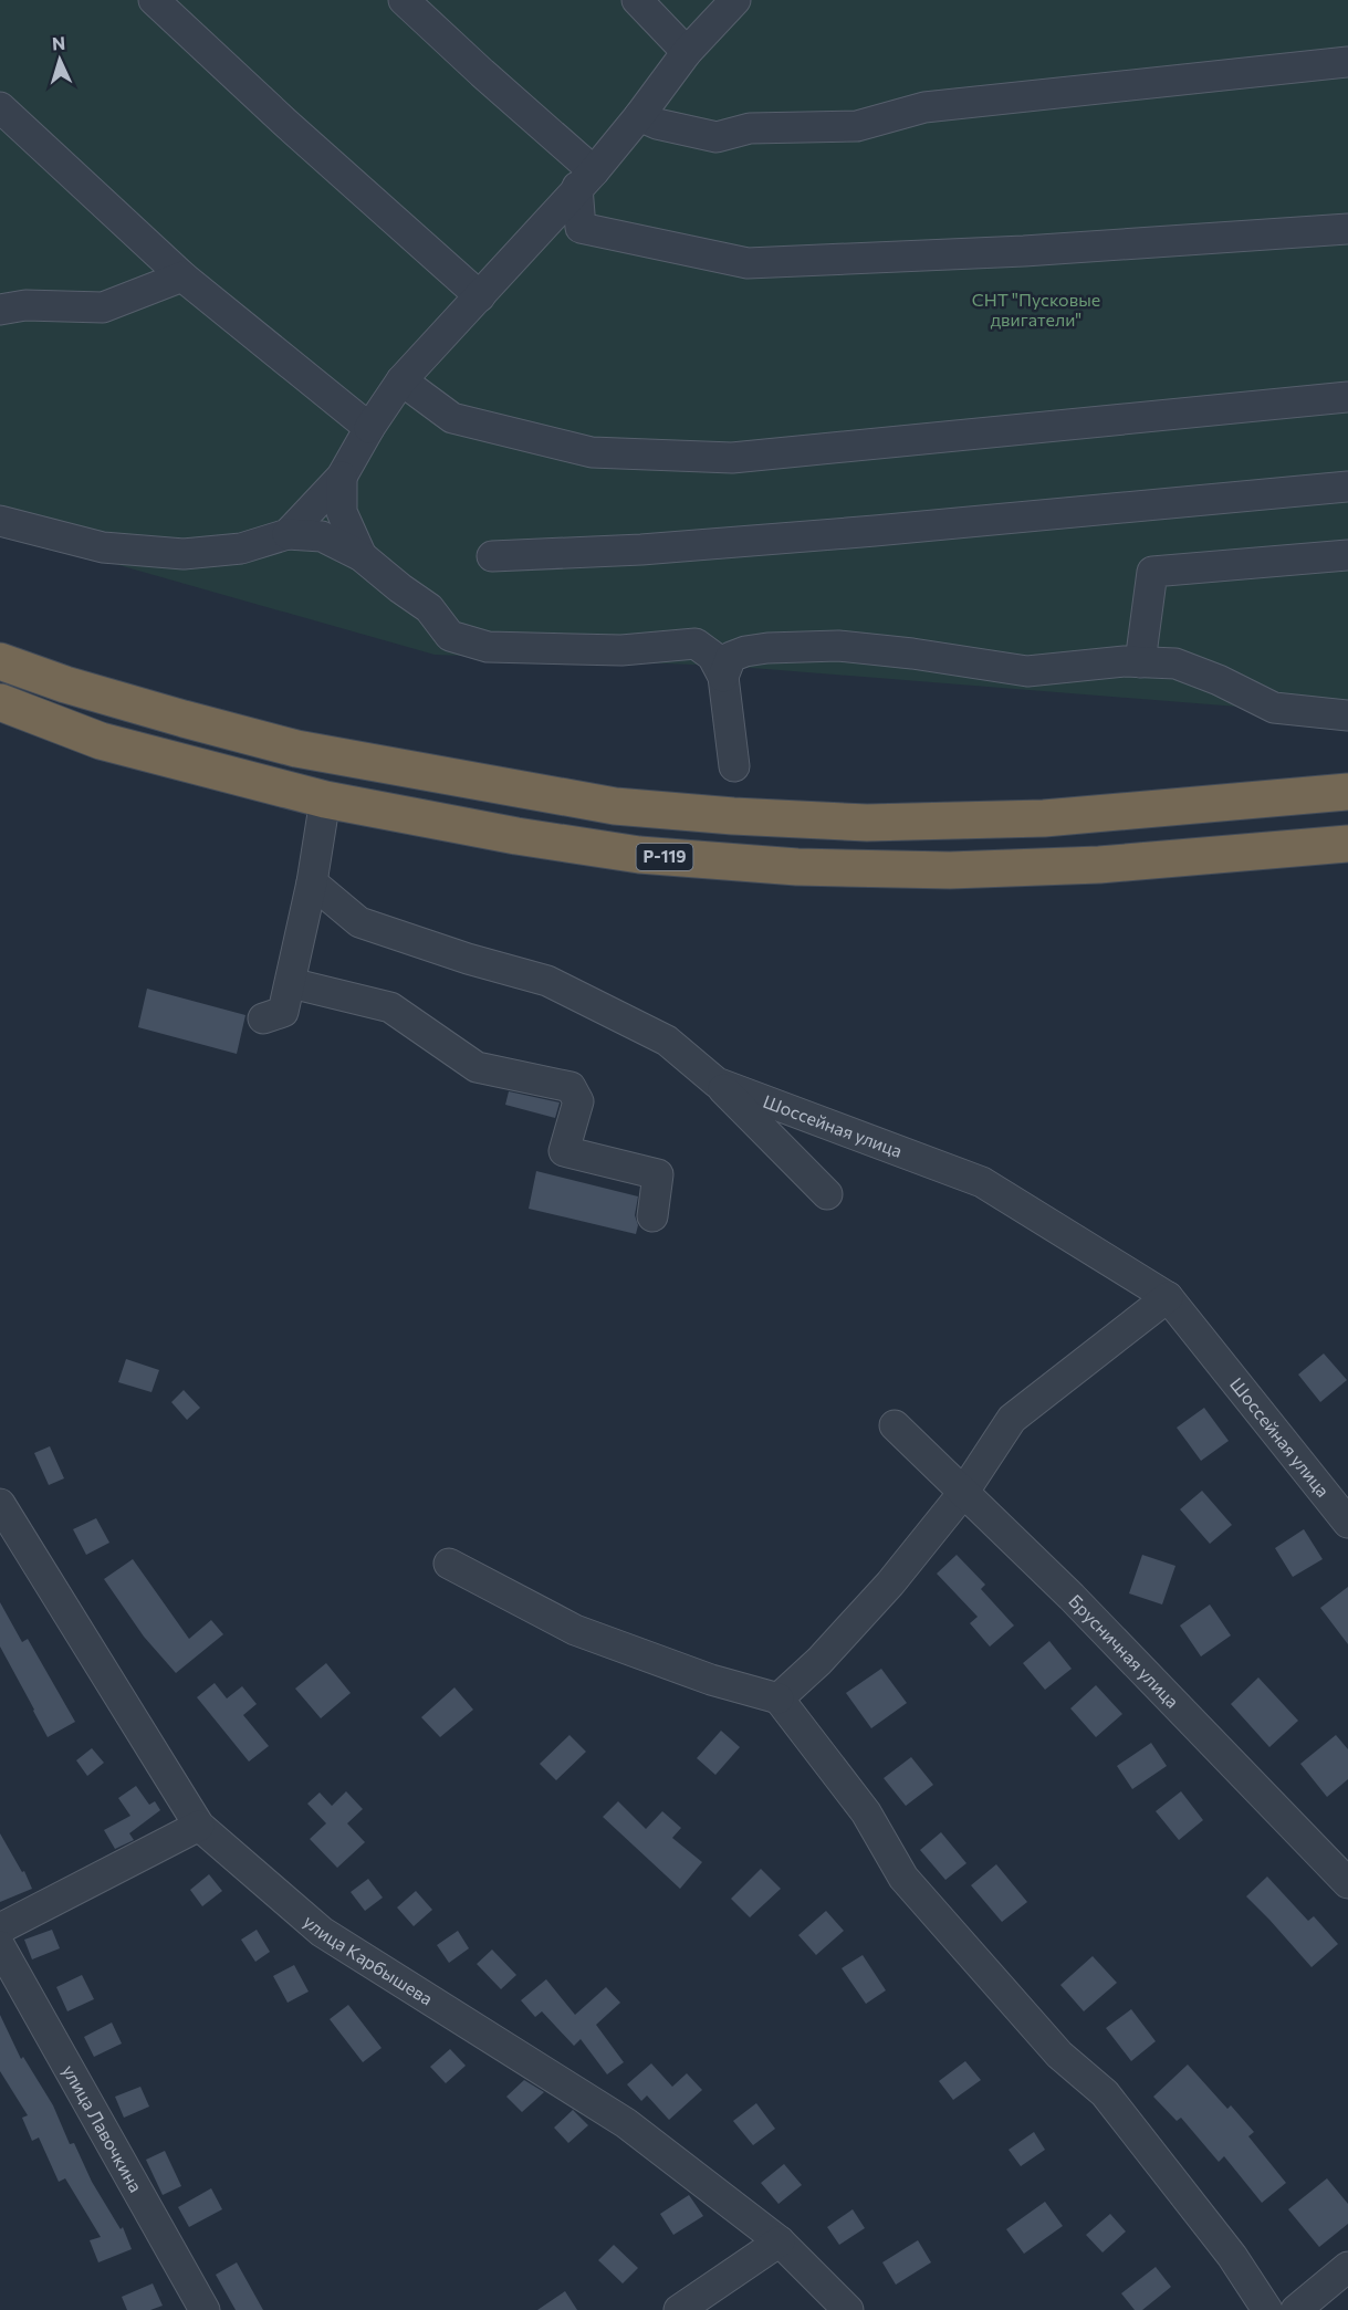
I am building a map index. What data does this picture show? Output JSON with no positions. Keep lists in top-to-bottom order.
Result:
{
  "streets": {
    "highway": ["Р-119"],
    "street": [
      "Шоссейная улица",
      "Брусничная улица",
      "улица Карбышева",
      "улица Лавочкина"
    ]
  },
  "parks": ["СНТ \"Пусковые двигатели\""],
  "north": "top"
}
